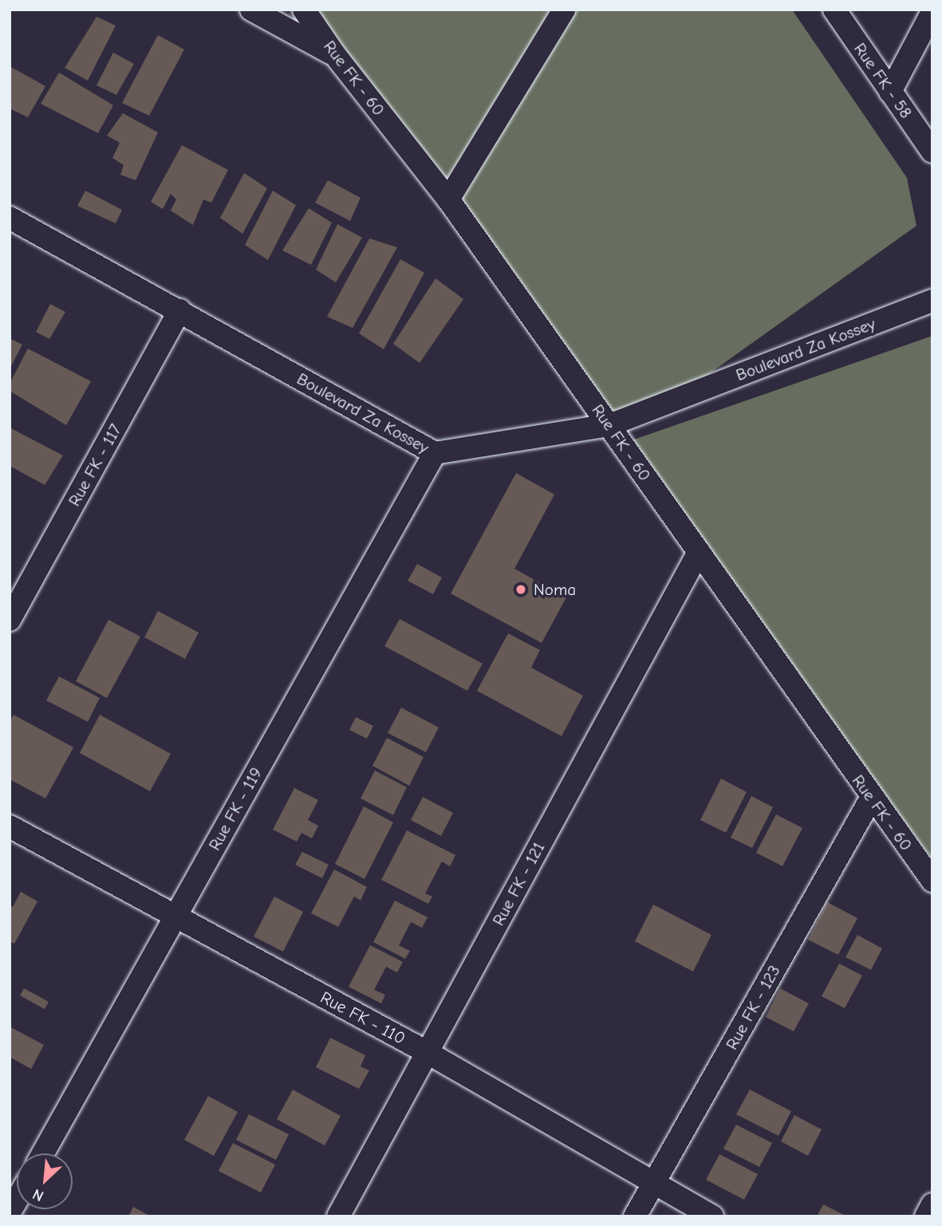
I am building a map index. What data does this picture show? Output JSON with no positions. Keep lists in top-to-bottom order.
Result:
{
  "streets": {
    "street": [
      "Rue FK - 60",
      "Rue FK - 58",
      "Boulevard Za Kossey",
      "Rue FK - 117",
      "Rue FK - 119",
      "Rue FK - 121",
      "Rue FK - 123",
      "Rue FK - 110"
    ]
  },
  "crossings": [
    ["Rue FK - 60", "Boulevard Za Kossey"],
    ["Rue FK - 60", "Rue FK - 121"],
    ["Rue FK - 60", "Rue FK - 123"],
    ["Boulevard Za Kossey", "Rue FK - 117"],
    ["Boulevard Za Kossey", "Rue FK - 119"],
    ["Rue FK - 119", "Rue FK - 110"],
    ["Rue FK - 121", "Rue FK - 110"],
    ["Rue FK - 123", "Rue FK - 110"]
  ],
  "places": ["Noma"],
  "north": "bottom left"
}
